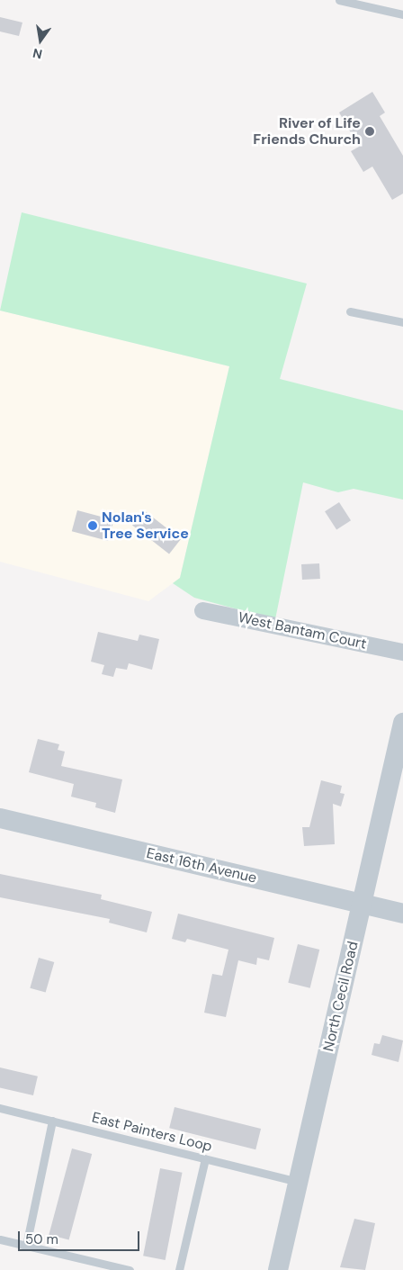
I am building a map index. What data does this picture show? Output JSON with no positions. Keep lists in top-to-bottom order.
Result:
{
  "streets": {
    "street": ["West Bantam Court", "East 16th Avenue", "North Cecil Road"],
    "lane": ["East Painters Loop"]
  },
  "crossings": [
    ["East 16th Avenue", "North Cecil Road"],
    ["North Cecil Road", "East Painters Loop"]
  ],
  "places": ["River of Life Friends Church", "Nolan's Tree Service"],
  "scale_bar": "50 m",
  "north": "bottom"
}
